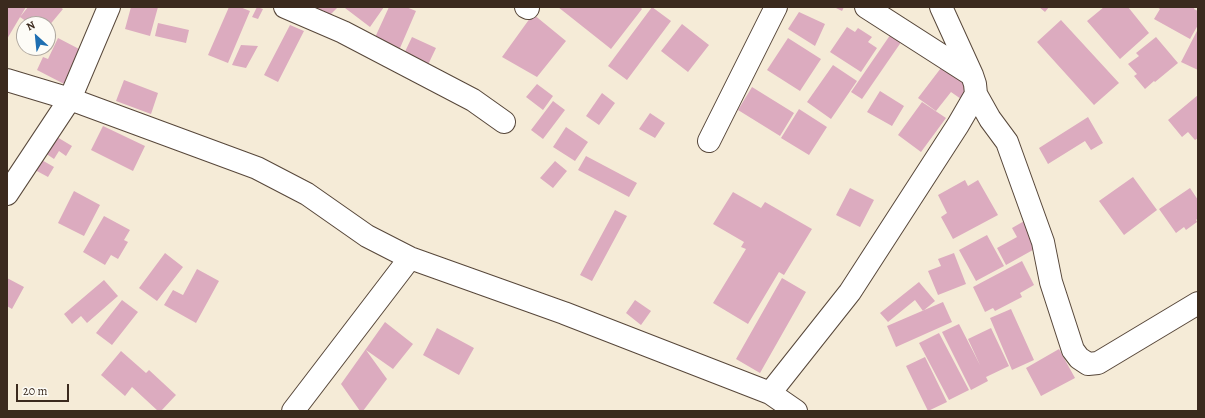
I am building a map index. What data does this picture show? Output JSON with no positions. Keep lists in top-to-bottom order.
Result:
{
  "scale_bar": "20 m",
  "north": "top left"
}
